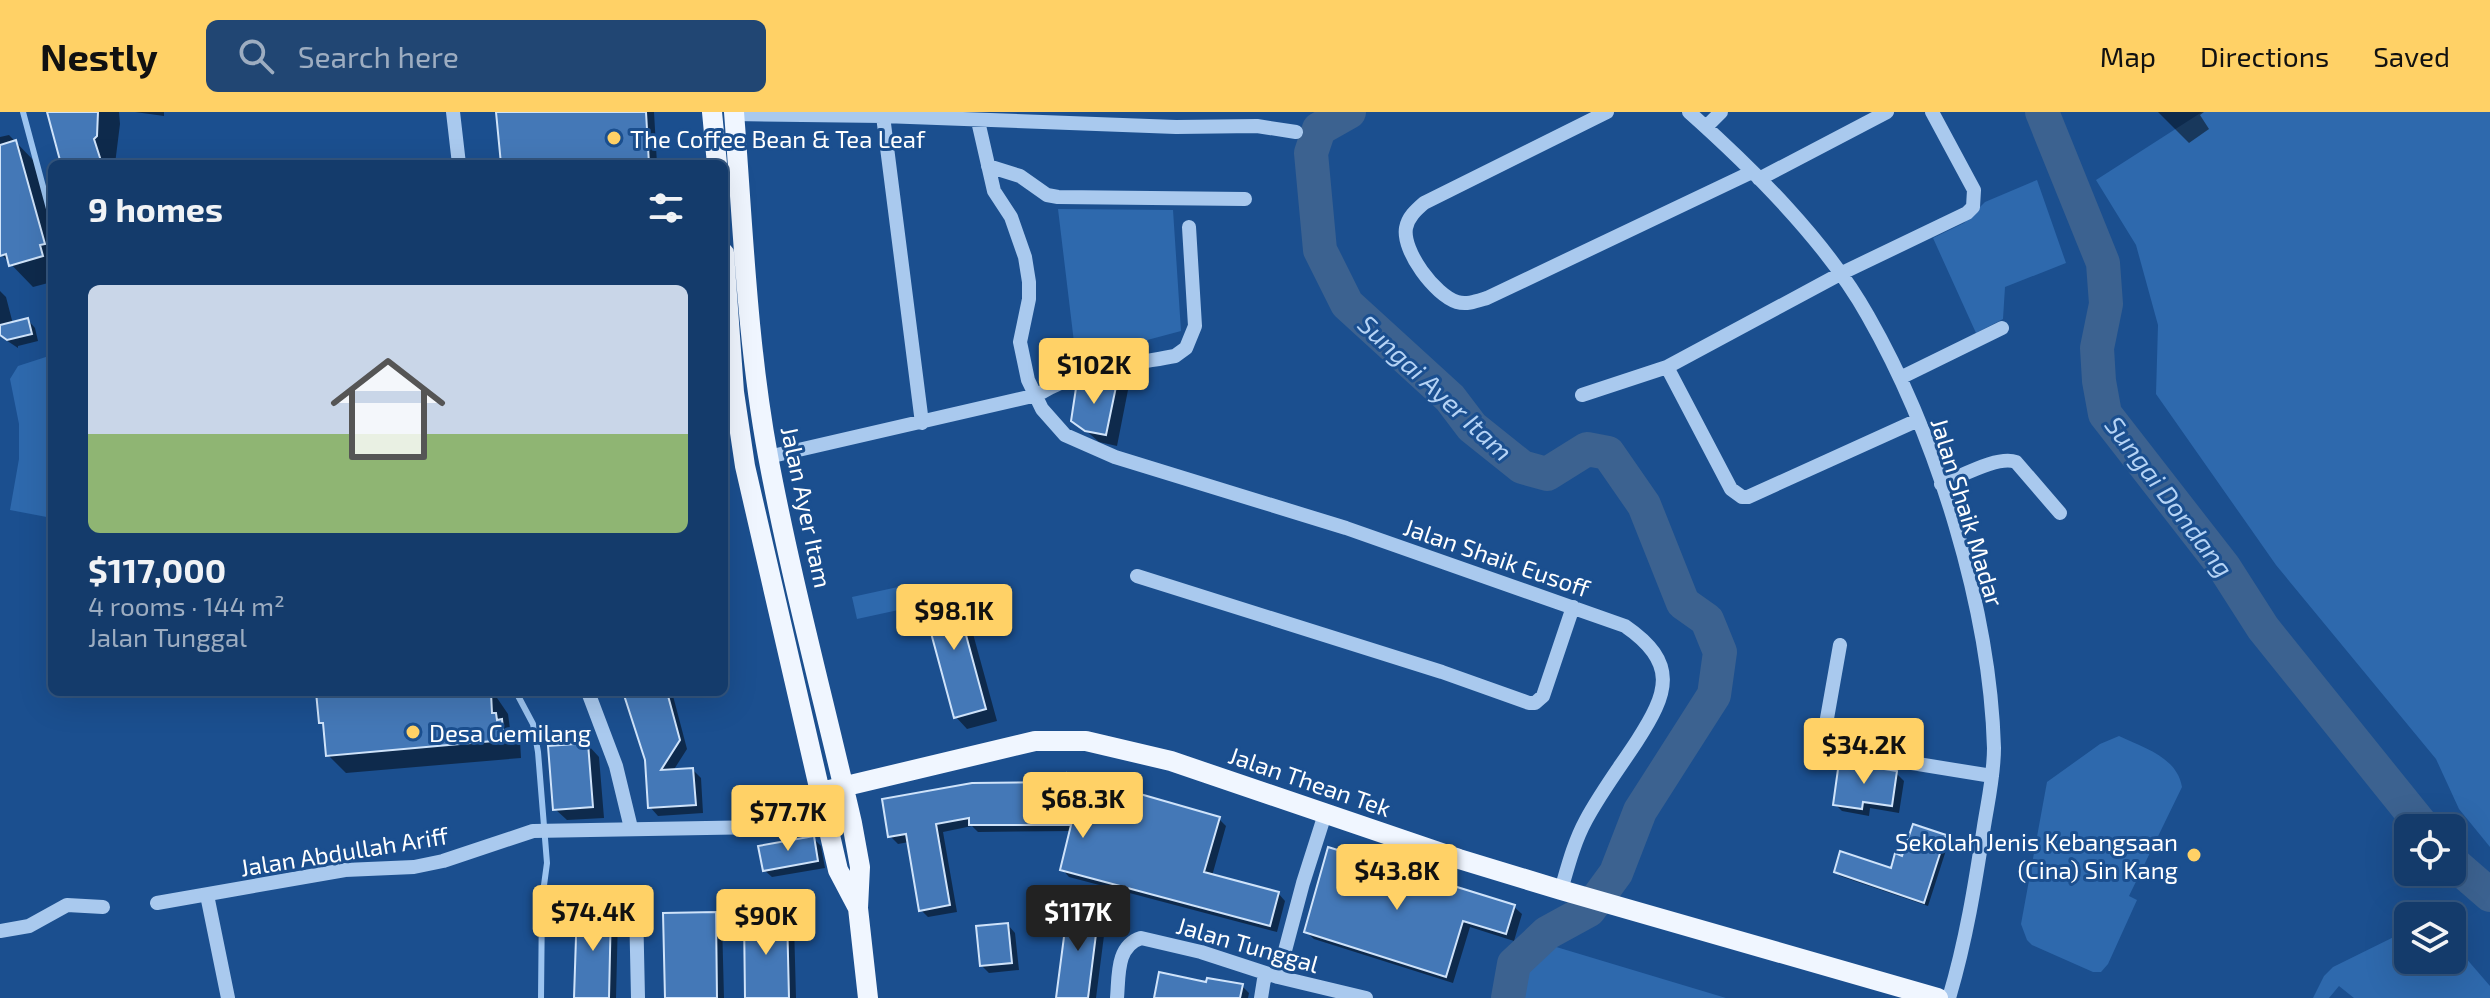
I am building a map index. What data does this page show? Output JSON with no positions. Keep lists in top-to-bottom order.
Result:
{
  "streets": {
    "main road": ["Jalan Ayer Itam", "Jalan Thean Tek"],
    "street": [
      "Jalan Shaik Madar",
      "Jalan Shaik Eusoff",
      "Jalan Abdullah Ariff",
      "Jalan Tunggal"
    ]
  },
  "crossings": [
    ["Jalan Ayer Itam", "Jalan Thean Tek"],
    ["Jalan Ayer Itam", "Jalan Abdullah Ariff"],
    ["Jalan Shaik Eusoff", "Jalan Thean Tek"]
  ],
  "water": ["Sungai Ayer Itam", "Sungai Dondang"],
  "places": ["The Coffee Bean & Tea Leaf", "Desa Gemilang", "Sekolah Jenis Kebangsaan (Cina) Sin Kang"],
  "page": {
    "header": "Nestly",
    "search": "Search here",
    "nav": ["Map", "Directions", "Saved"],
    "heading": "9 homes",
    "list": [
      {
        "name": "$117,000",
        "note": "4 rooms · 144 m² · Jalan Tunggal"
      }
    ],
    "price": [
      "$102K",
      "$98.1K",
      "$34.2K",
      "$68.3K",
      "$77.7K",
      "$43.8K",
      "$74.4K",
      "$117K",
      "$90K"
    ]
  }
}
